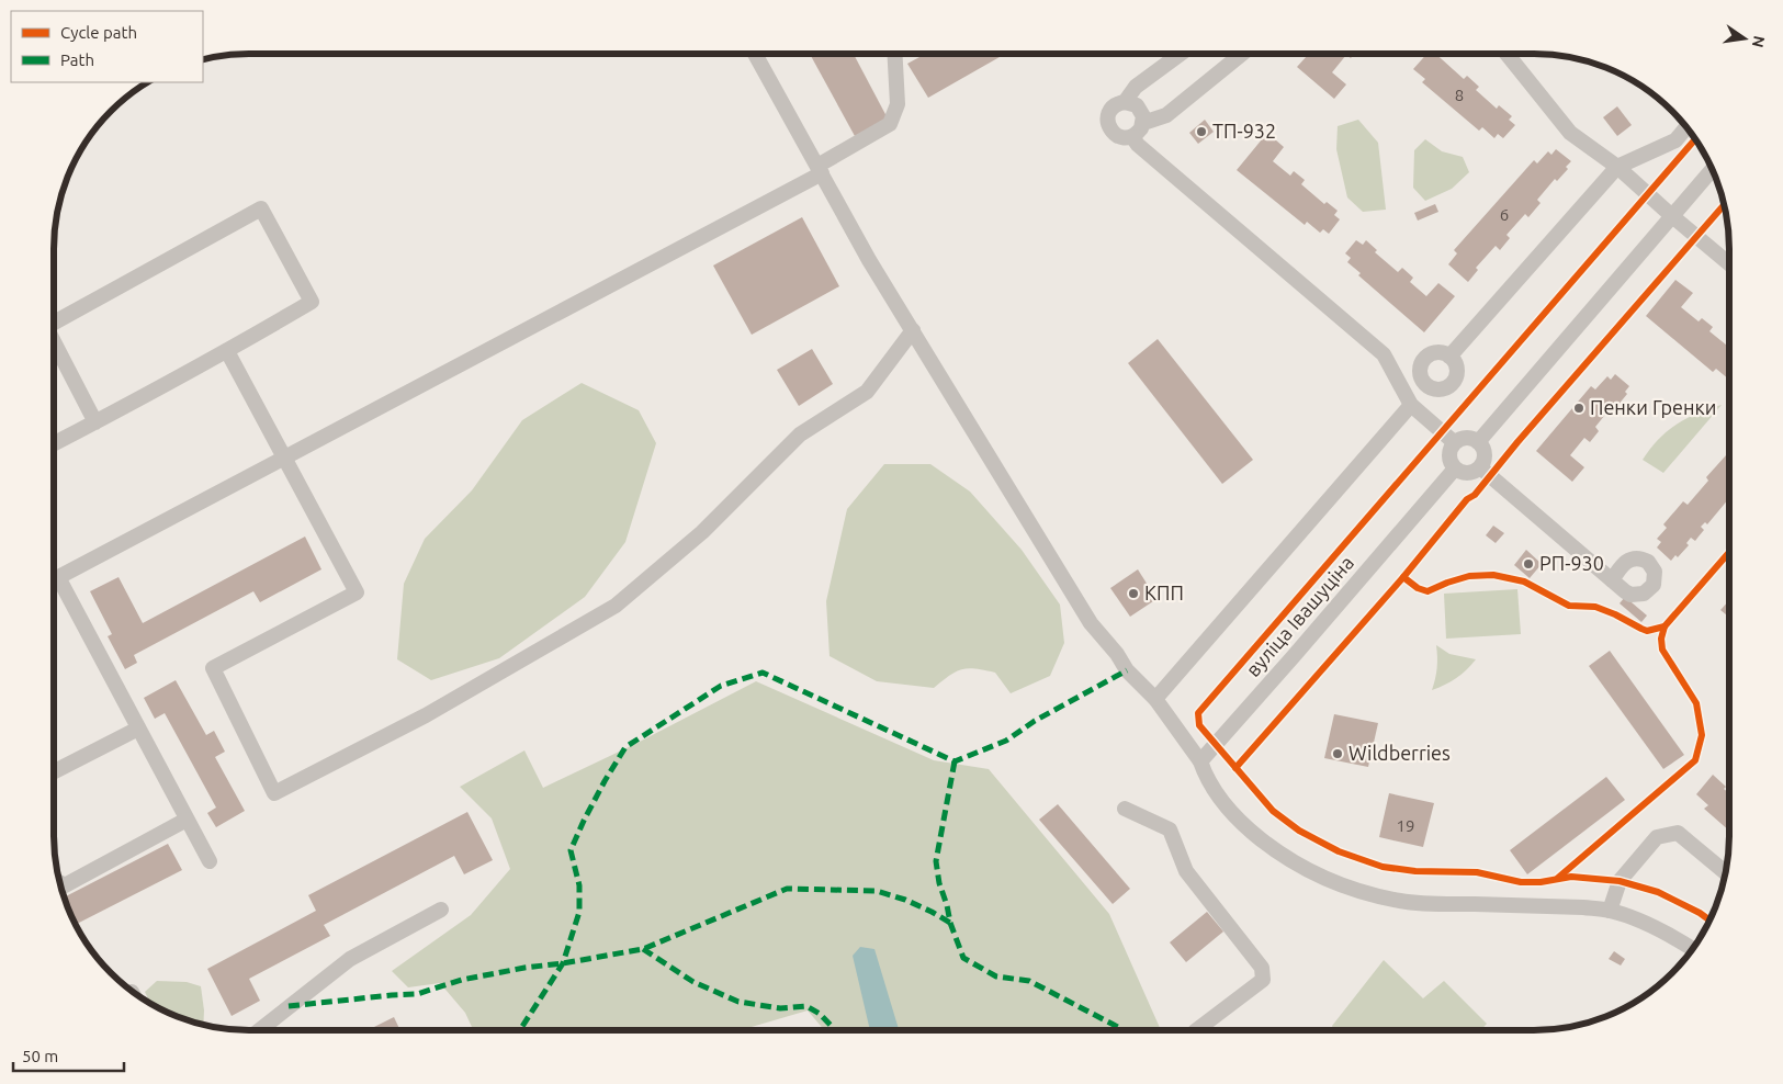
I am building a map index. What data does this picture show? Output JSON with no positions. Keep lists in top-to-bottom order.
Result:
{
  "streets": {
    "street": ["вуліца Івашуціна"]
  },
  "places": [
    "ТП-932",
    "Пенки Гренки",
    "РП-930",
    "КПП",
    "Wildberries"
  ],
  "house_numbers": ["8", "6", "19"],
  "legend": ["Cycle path", "Path"],
  "scale_bar": "50 m",
  "north": "right"
}
